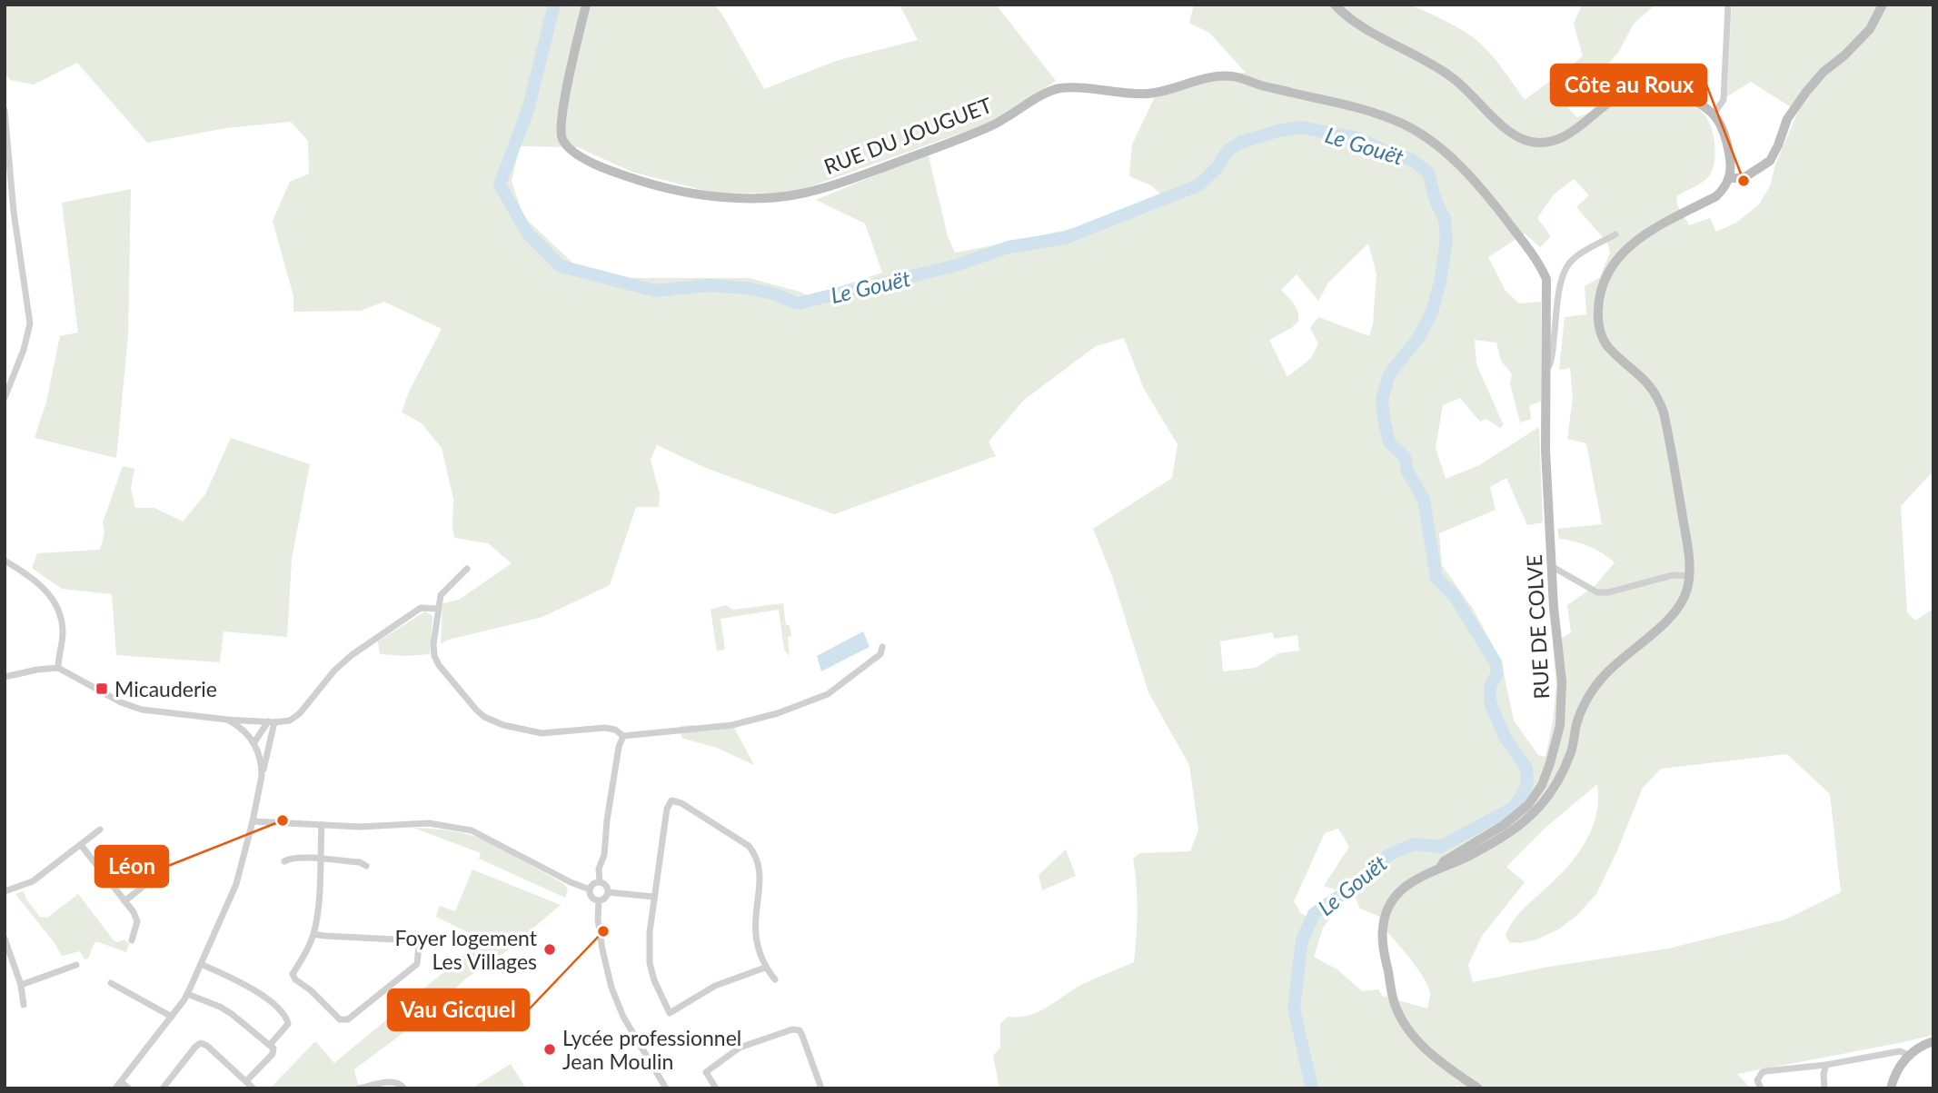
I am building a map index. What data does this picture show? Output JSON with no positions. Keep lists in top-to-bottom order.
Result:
{
  "streets": {
    "street": ["RUE DU JOUGUET", "RUE DE COLVE"]
  },
  "crossings": [
    ["RUE DU JOUGUET", "RUE DE COLVE"]
  ],
  "water": ["Le Gouët"],
  "places": {
    "other": [
      "Côte au Roux",
      "Léon",
      "Vau Gicquel",
      "Foyer logement Les Villages",
      "Lycée professionnel Jean Moulin"
    ],
    "transit": ["Micauderie"]
  }
}
